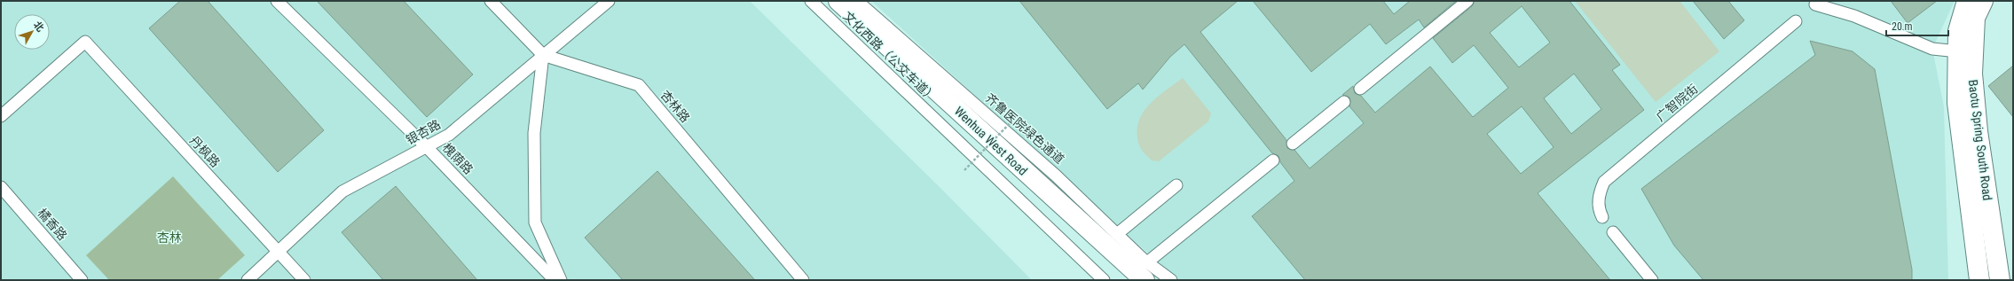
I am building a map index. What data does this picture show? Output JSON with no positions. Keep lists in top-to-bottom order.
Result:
{
  "streets": {
    "main road": ["Baotu Spring South Road", "Wenhua West Road"],
    "lane": [
      "文化西路（公交车道）",
      "广智院街",
      "杏林路",
      "齐鲁医院绿色通道",
      "银杏路",
      "丹枫路",
      "槐荫路",
      "橘香路"
    ]
  },
  "crossings": [
    ["杏林路", "银杏路"],
    ["齐鲁医院绿色通道", "Wenhua West Road"],
    ["银杏路", "丹枫路"],
    ["银杏路", "槐荫路"]
  ],
  "parks": ["杏林"],
  "scale_bar": "20 m",
  "north": "top right"
}
